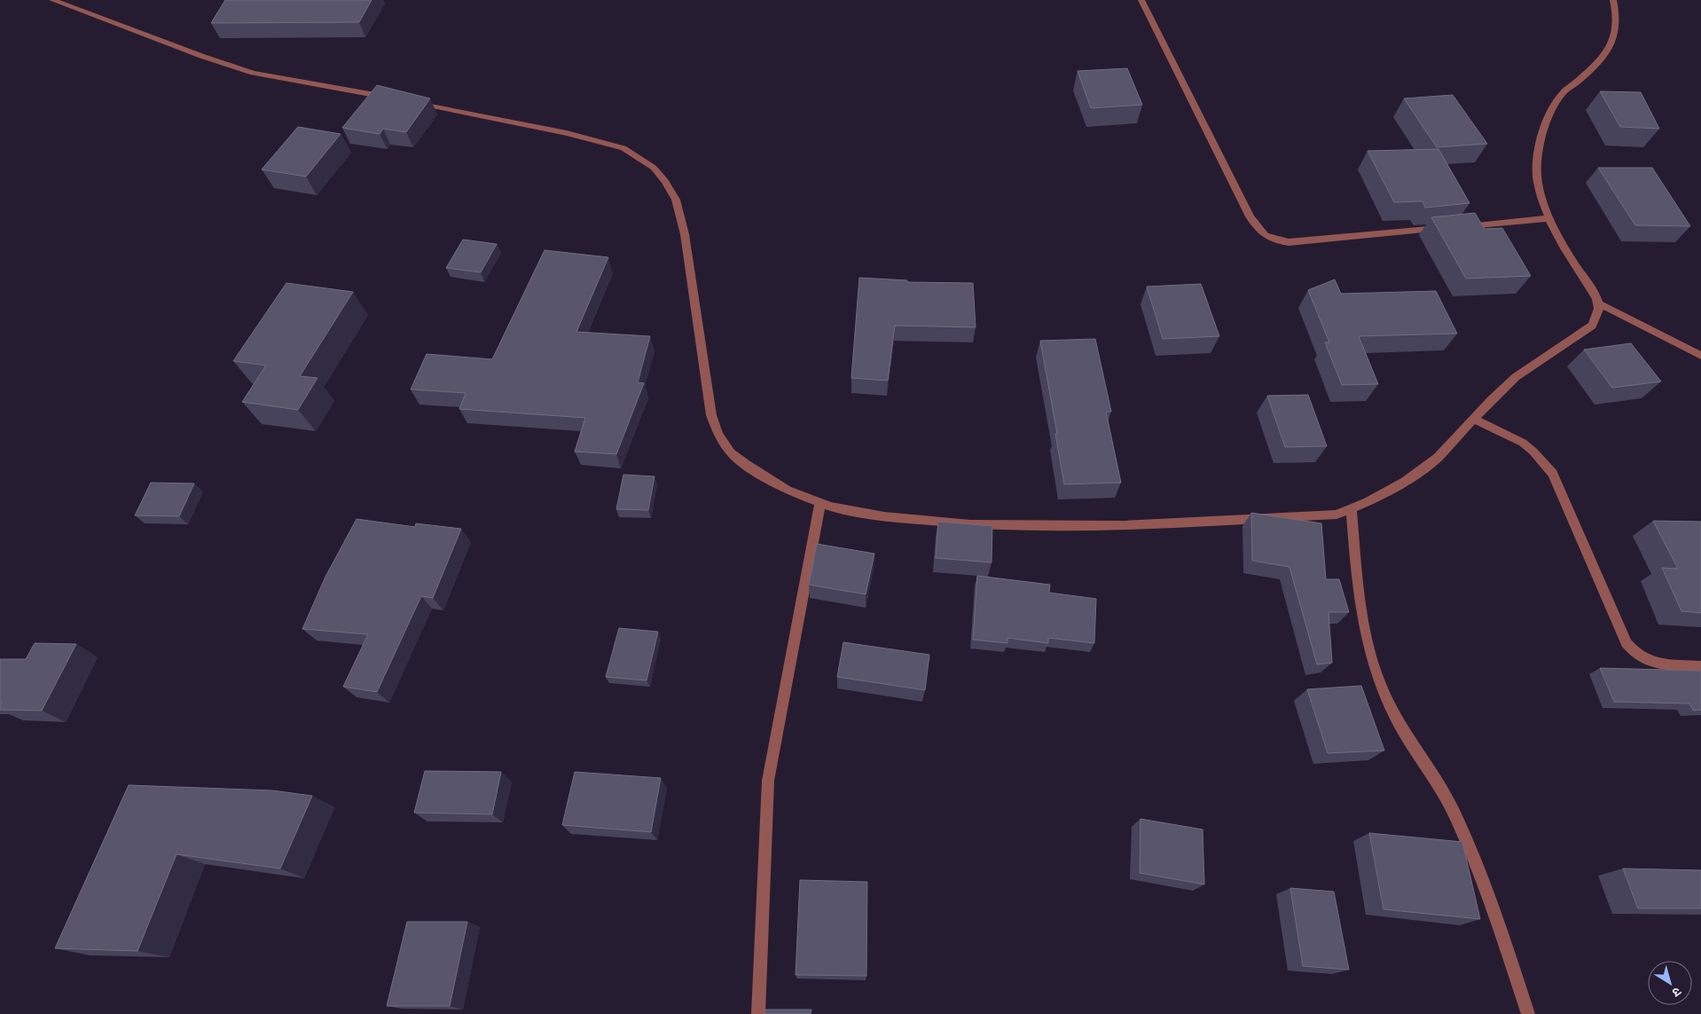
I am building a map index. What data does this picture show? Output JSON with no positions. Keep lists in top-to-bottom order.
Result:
{
  "north": "bottom right"
}
